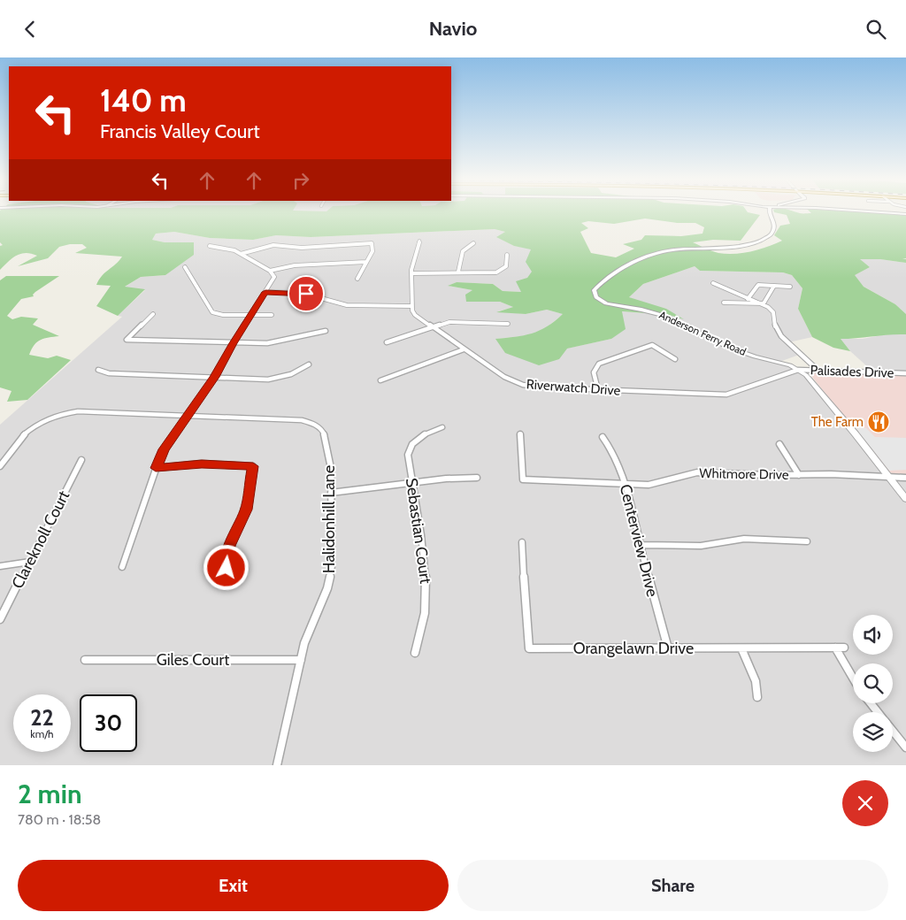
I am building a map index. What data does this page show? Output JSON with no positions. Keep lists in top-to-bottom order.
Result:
{
  "streets": {
    "street": [
      "Anderson Ferry Road",
      "Palisades Drive",
      "Riverwatch Drive",
      "Whitmore Drive",
      "Halidonhill Lane",
      "Sebastian Court",
      "Clareknoll Court",
      "Centerview Drive",
      "Orangelawn Drive",
      "Giles Court"
    ]
  },
  "crossings": [
    ["Anderson Ferry Road", "Palisades Drive"],
    ["Anderson Ferry Road", "Riverwatch Drive"],
    ["Anderson Ferry Road", "Whitmore Drive"],
    ["Palisades Drive", "Riverwatch Drive"],
    ["Whitmore Drive", "Centerview Drive"],
    ["Halidonhill Lane", "Giles Court"],
    ["Centerview Drive", "Orangelawn Drive"]
  ],
  "places": {
    "restaurant": ["The Farm"]
  },
  "page": {
    "header": "Navio",
    "turn": ["140 m", "Francis Valley Court"],
    "speed": "22 km/h",
    "limit": "30",
    "heading": ["2 min", "780 m · 18:58"],
    "buttons": ["Exit", "Share"]
  }
}
